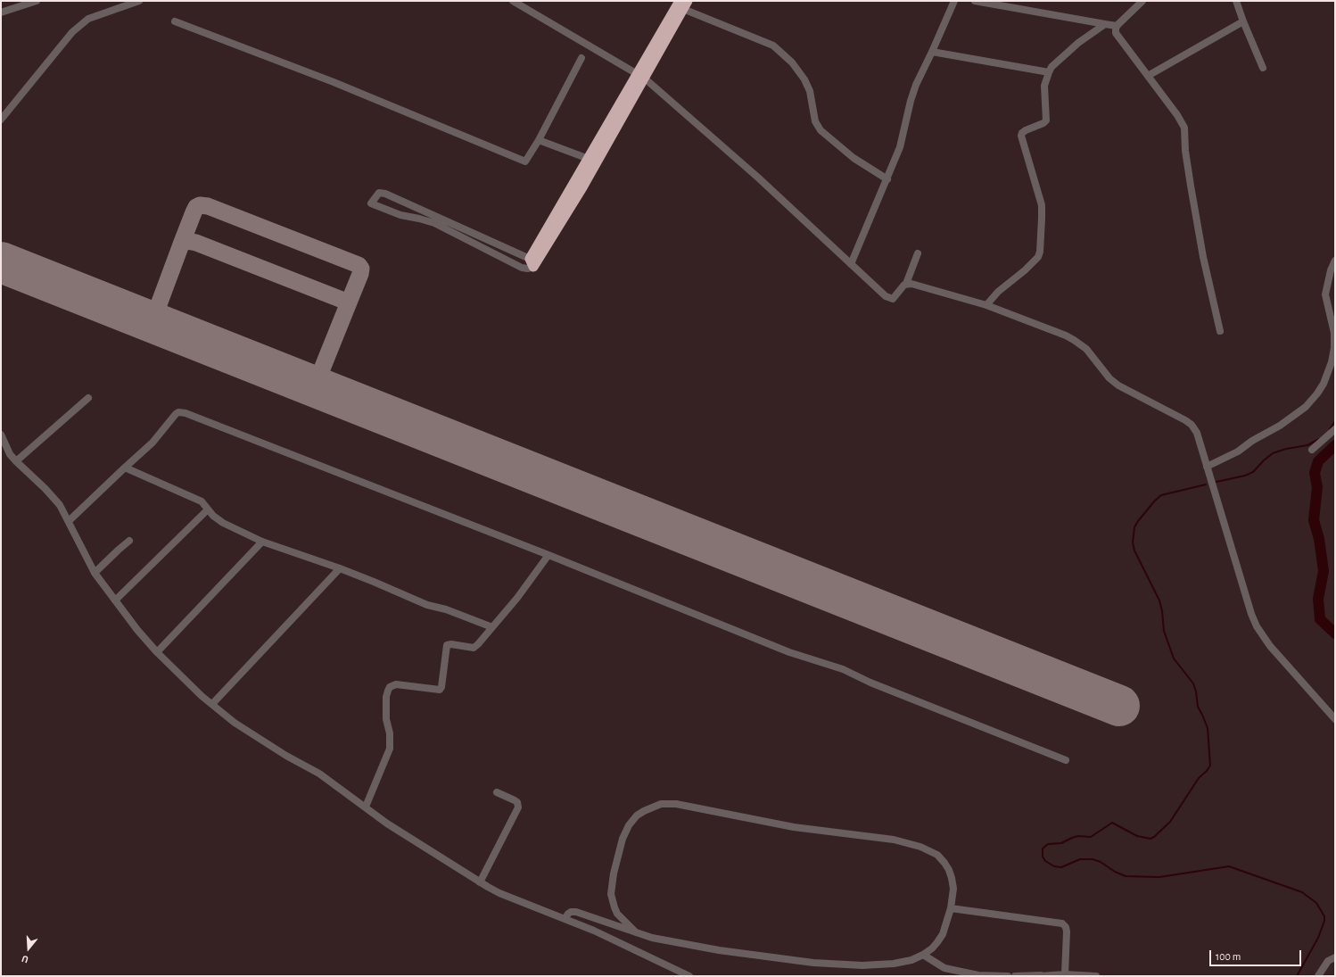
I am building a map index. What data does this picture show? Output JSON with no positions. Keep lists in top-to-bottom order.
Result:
{
  "scale_bar": "100 m",
  "north": "bottom"
}
